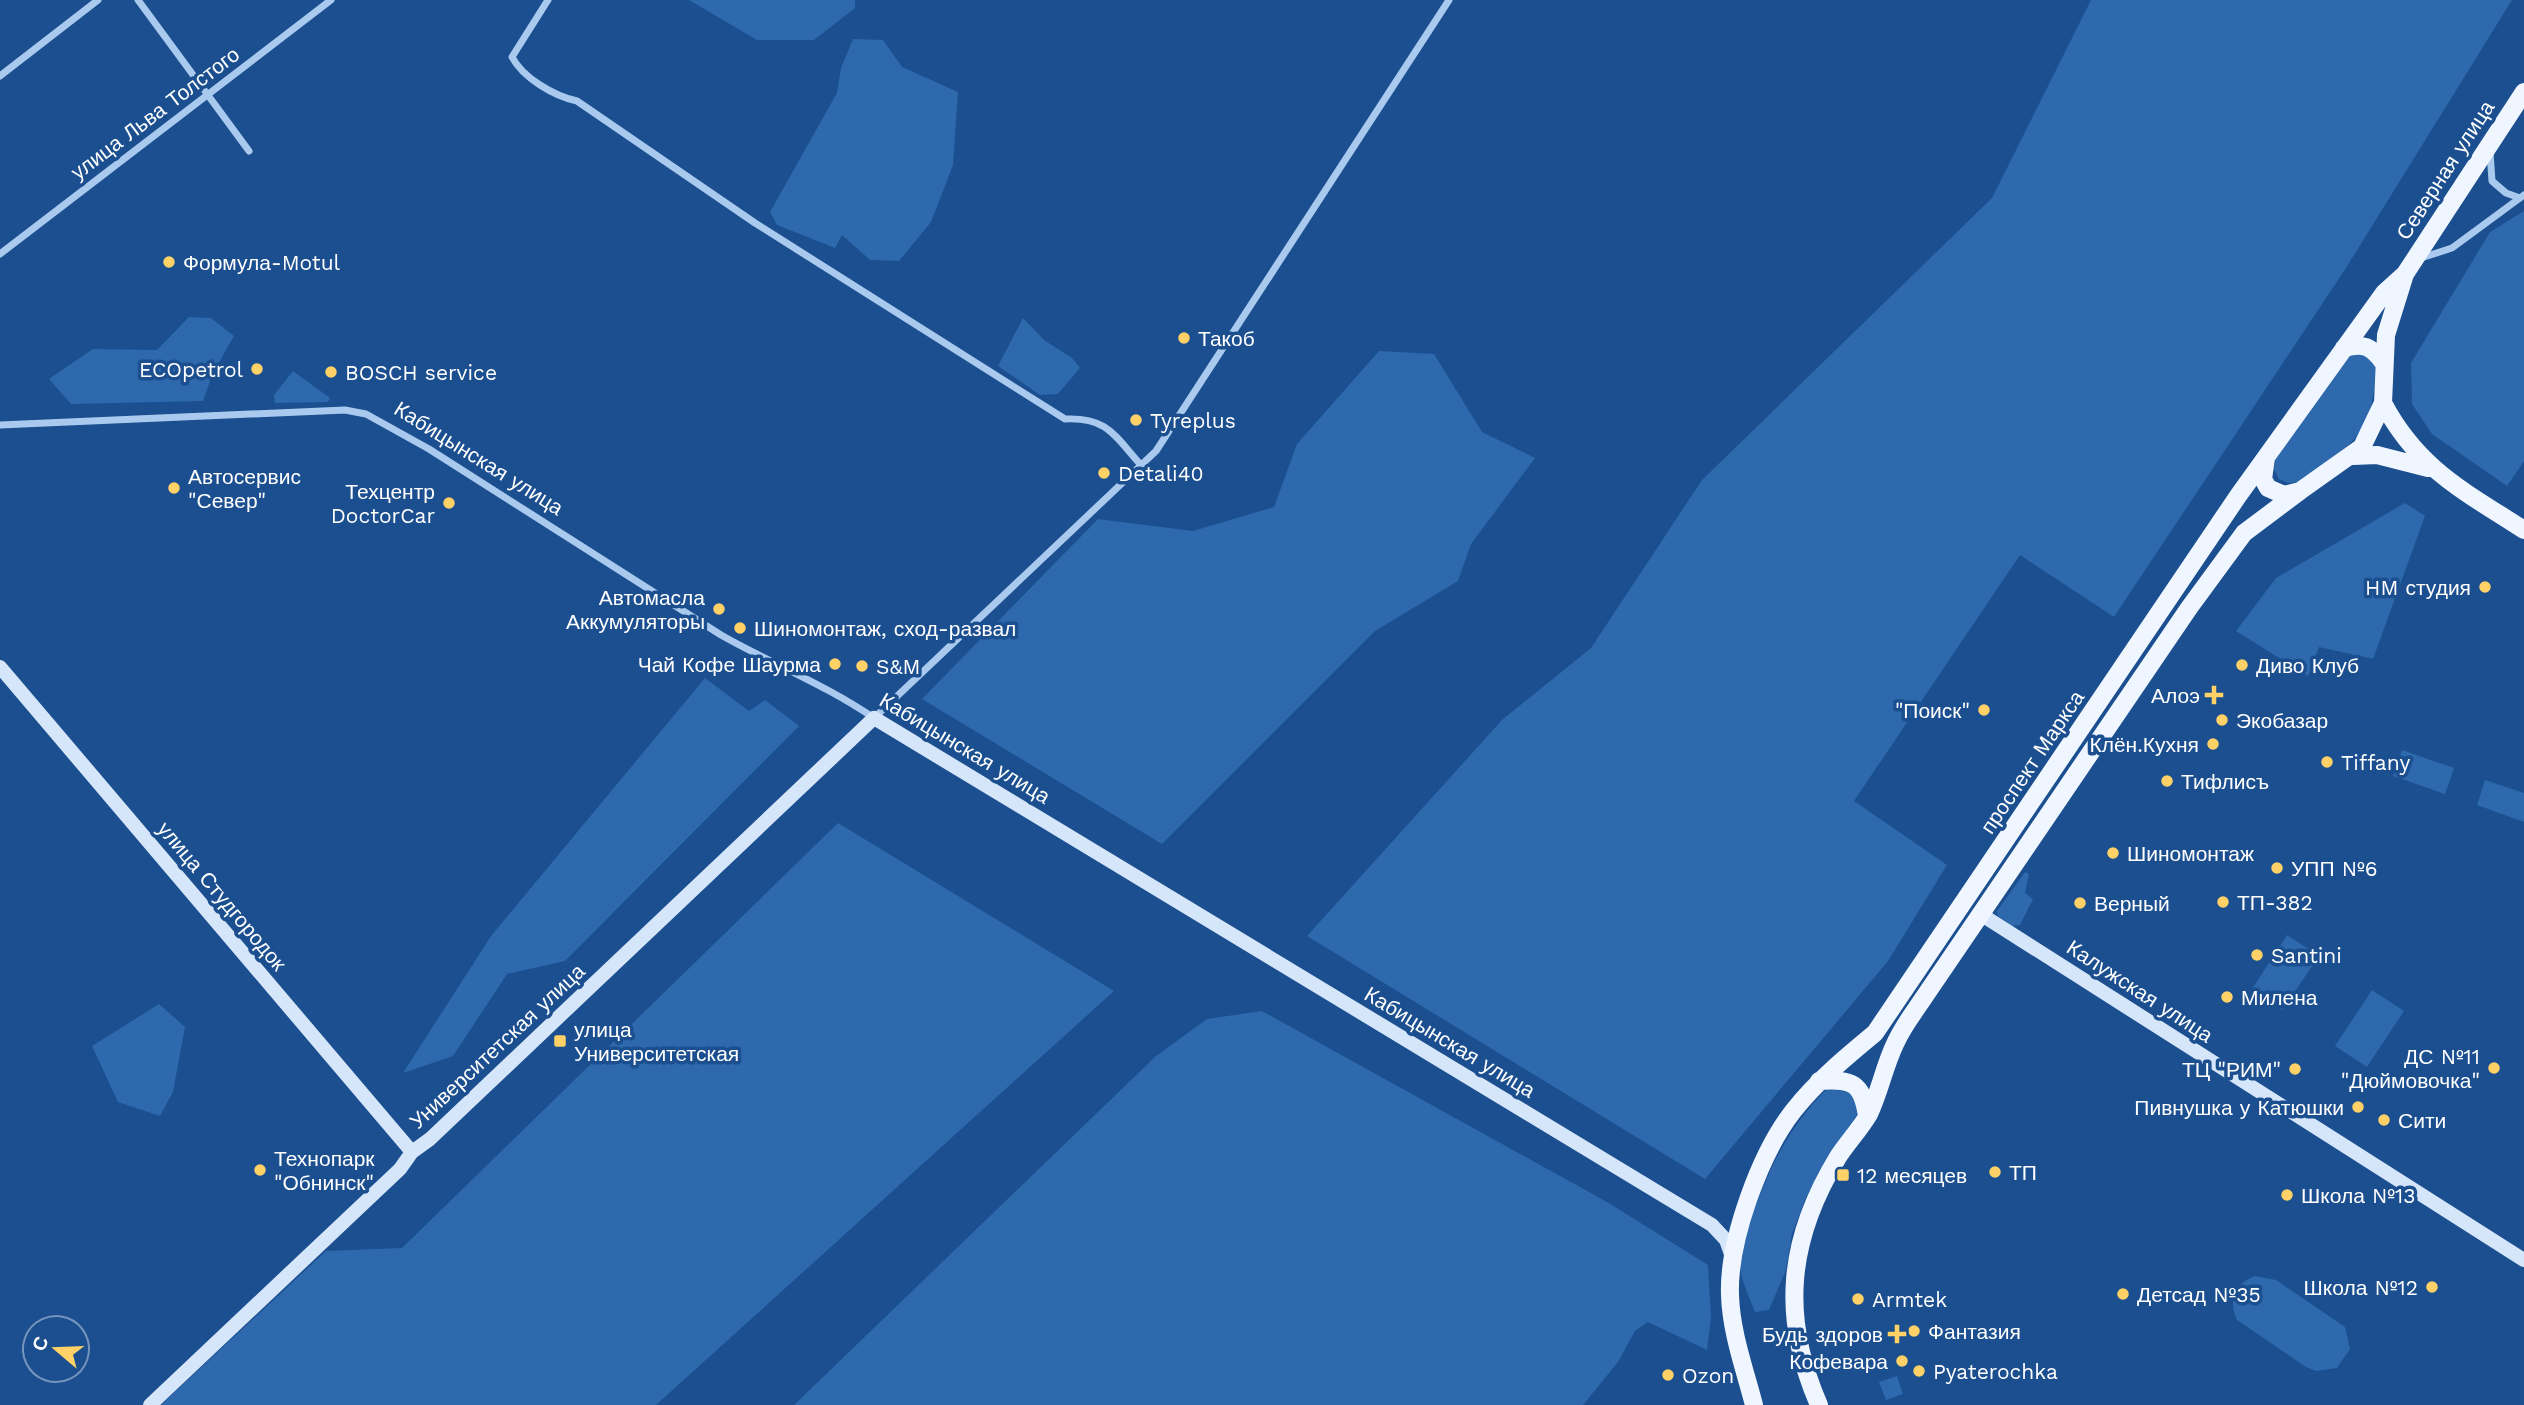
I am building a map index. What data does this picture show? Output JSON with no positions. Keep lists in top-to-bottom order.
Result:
{
  "streets": {
    "main road": ["Северная улица", "проспект Маркса"],
    "street": [
      "улица Льва Толстого",
      "Кабицынская улица",
      "улица Студгородок",
      "Калужская улица",
      "Университетская улица"
    ]
  },
  "crossings": [
    ["Северная улица", "проспект Маркса"],
    ["Кабицынская улица", "Университетская улица"],
    ["улица Студгородок", "Университетская улица"]
  ],
  "places": {
    "other": [
      "Формула-Motul",
      "Такоб",
      "ECOpetrol",
      "BOSCH service",
      "Tyreplus",
      "Detali40",
      "Автосервис \"Север\"",
      "Техцентр DoctorCar",
      "HM студия",
      "Автомасла Аккумуляторы",
      "Шиномонтаж, сход-развал",
      "Чай Кофе Шаурма",
      "Диво Клуб",
      "S&M",
      "\"Поиск\"",
      "Экобазар",
      "Клён.Кухня",
      "Tiffany",
      "Тифлисъ",
      "Шиномонтаж",
      "УПП №6",
      "ТП-382",
      "Верный",
      "Santini",
      "Милена",
      "ДС №11 \"Дюймовочка\"",
      "ТЦ \"РИМ\"",
      "Пивнушка у Катюшки",
      "Сити",
      "Технопарк \"Обнинск\"",
      "ТП",
      "Школа №13",
      "Школа №12",
      "Детсад №35",
      "Armtek",
      "Фантазия",
      "Кофевара",
      "Pyaterochka",
      "Ozon"
    ],
    "health": ["Алоэ", "Будь здоров"],
    "transit": ["улица Университетская", "12 месяцев"]
  },
  "north": "left"
}
